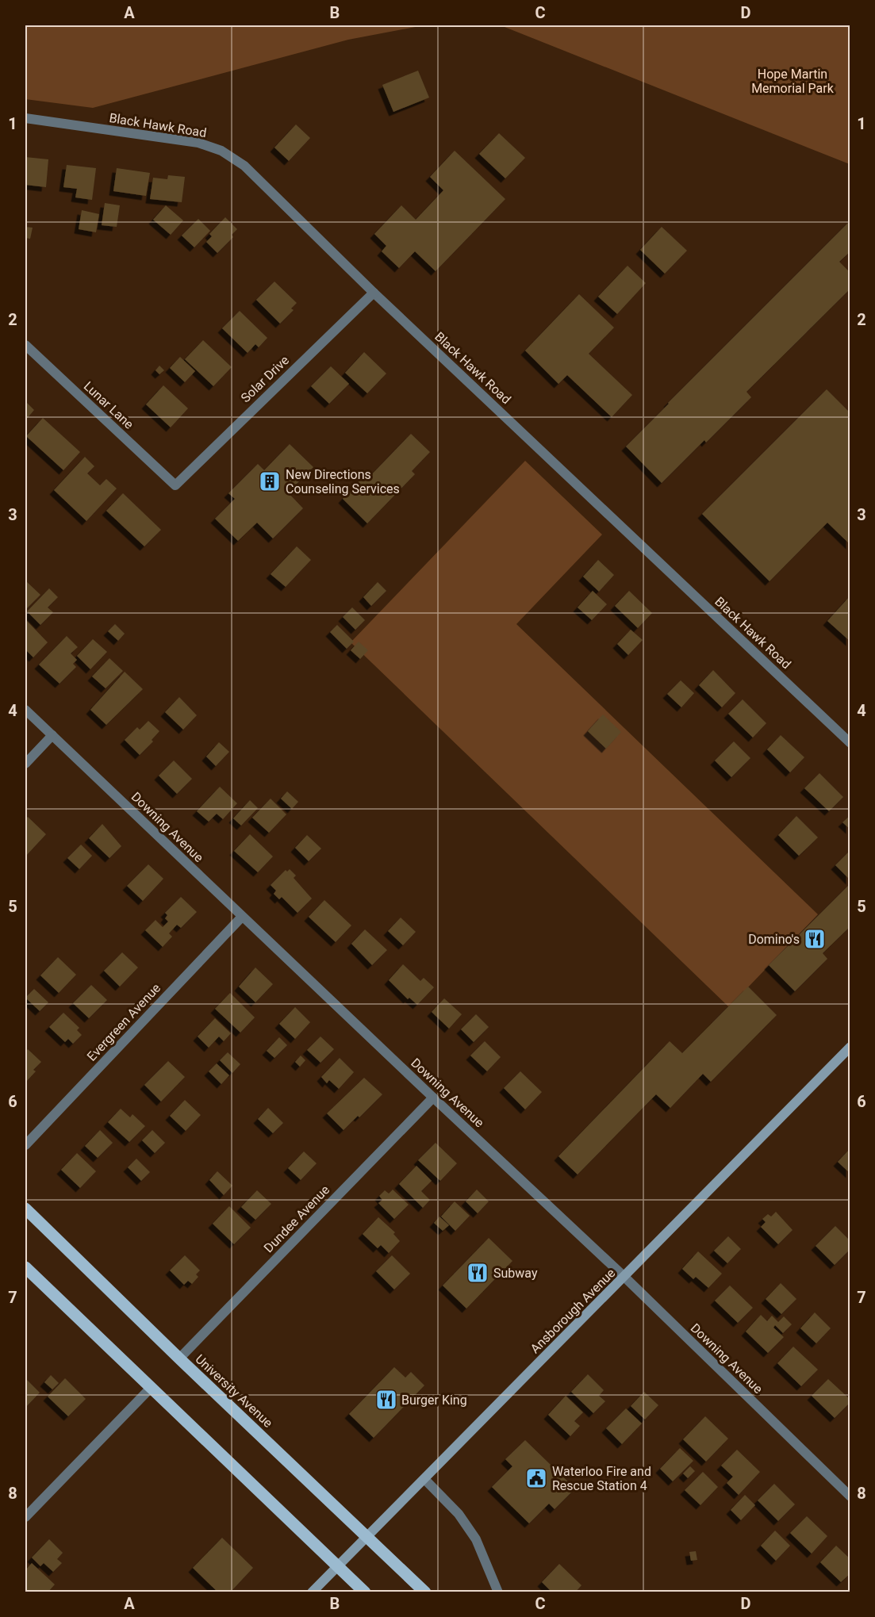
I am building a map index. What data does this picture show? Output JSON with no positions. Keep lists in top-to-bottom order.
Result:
{
  "streets": {
    "main road": ["Ansborough Avenue", "University Avenue"],
    "street": [
      "Black Hawk Road",
      "Solar Drive",
      "Lunar Lane",
      "Downing Avenue",
      "Evergreen Avenue",
      "Dundee Avenue"
    ]
  },
  "crossings": [
    ["Black Hawk Road", "Solar Drive"],
    ["Solar Drive", "Lunar Lane"],
    ["Downing Avenue", "Evergreen Avenue"],
    ["Downing Avenue", "Dundee Avenue"],
    ["Downing Avenue", "Ansborough Avenue"],
    ["Dundee Avenue", "University Avenue"],
    ["Ansborough Avenue", "University Avenue"]
  ],
  "parks": ["Hope Martin Memorial Park"],
  "places": {
    "building": ["New Directions Counseling Services"],
    "restaurant": ["Domino's", "Subway", "Burger King"],
    "public building": ["Waterloo Fire and Rescue Station 4"]
  },
  "grid": {
    "columns": [
      "A",
      "B",
      "C",
      "D"
    ],
    "rows": [
      "1",
      "2",
      "3",
      "4",
      "5",
      "6",
      "7",
      "8"
    ]
  }
}
